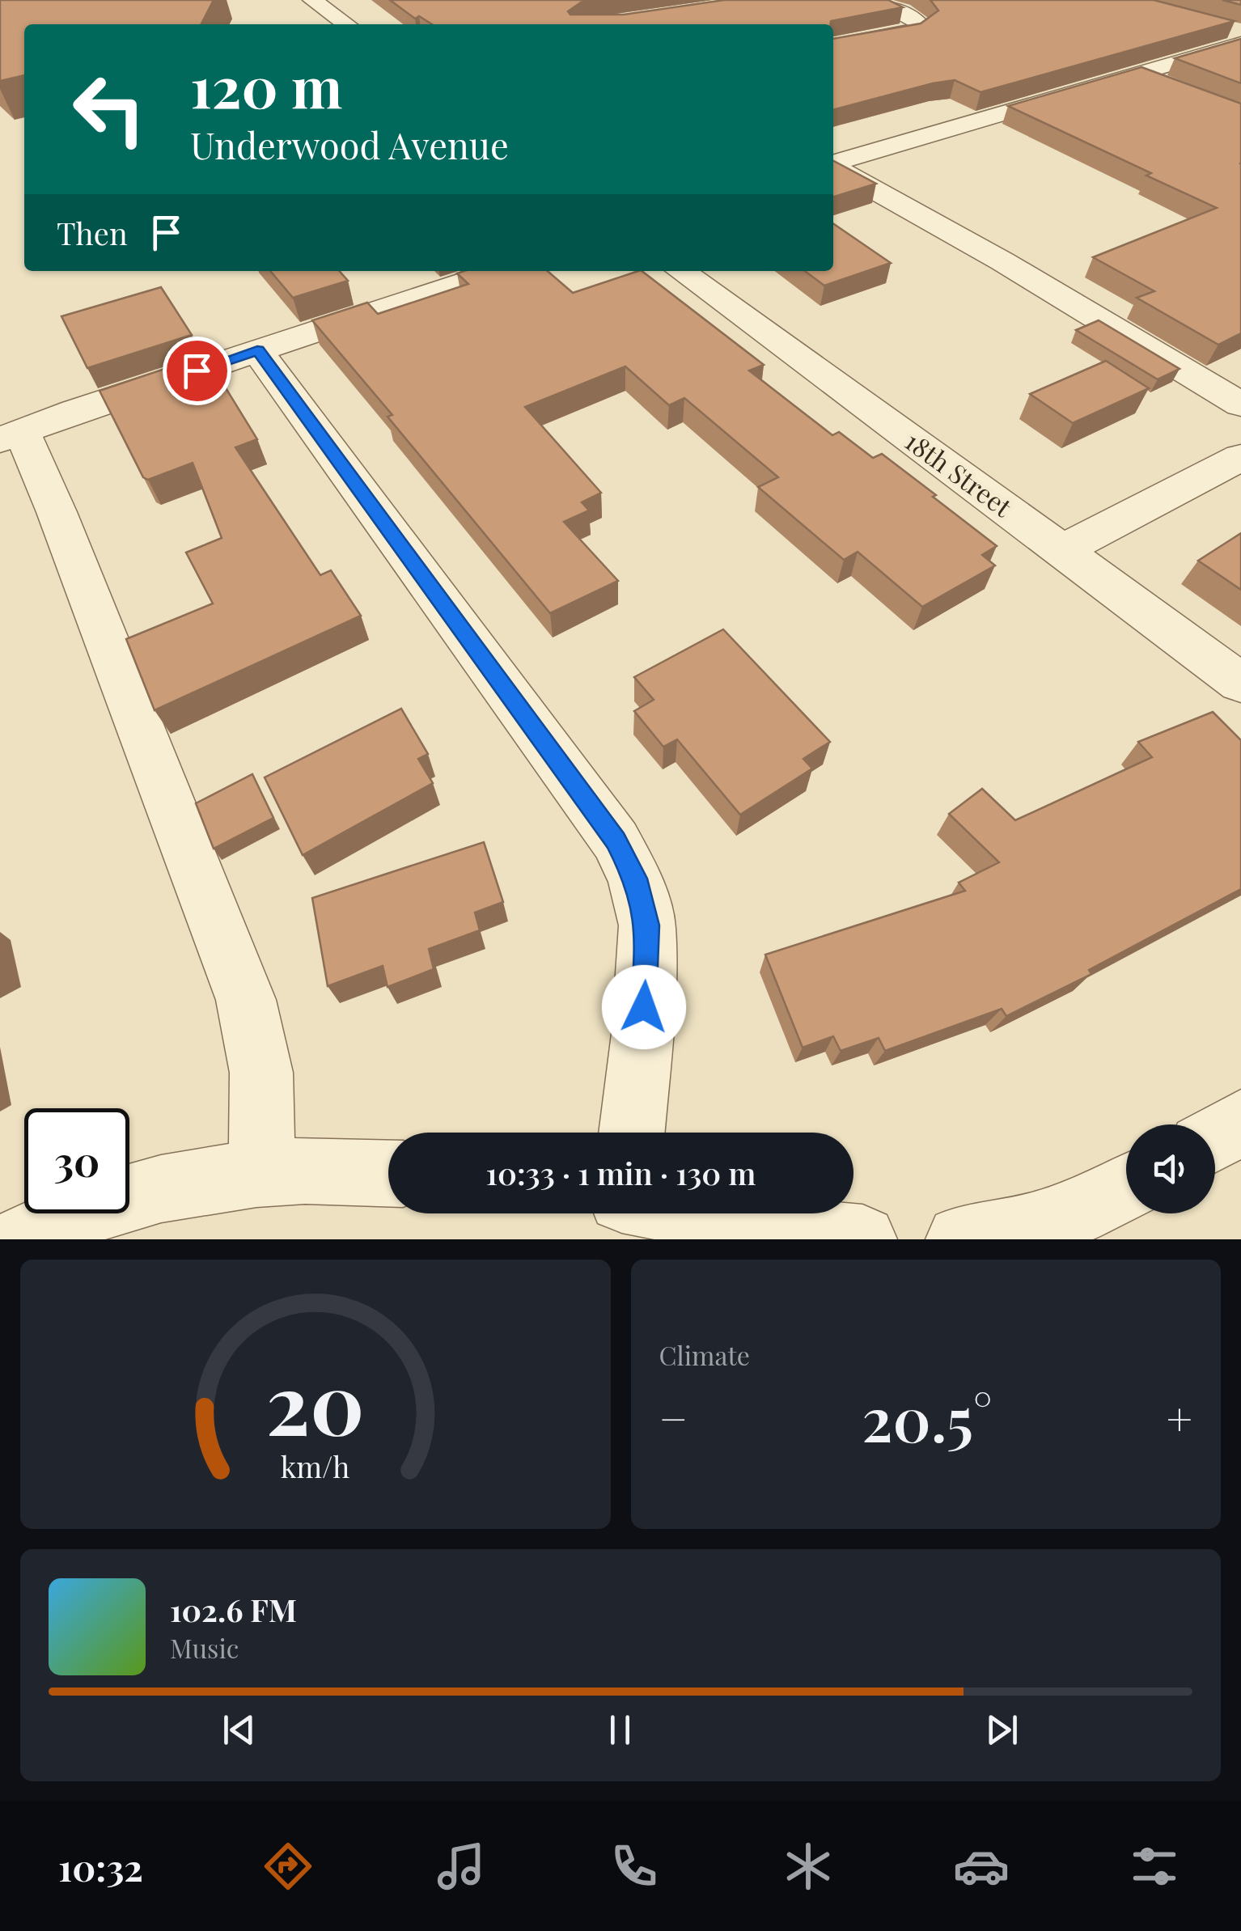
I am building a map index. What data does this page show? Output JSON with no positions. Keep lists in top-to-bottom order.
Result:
{
  "streets": {
    "street": ["18th Street"]
  },
  "page": {
    "turn": ["120 m", "Underwood Avenue"],
    "then": "Then",
    "limit": "30",
    "trip": "10:33 · 1 min · 130 m",
    "tile": "Climate",
    "heat": ["−", "20.5°", "+"],
    "song": ["102.6 FM", "Music"],
    "tabs": "10:32",
    "gauge": ["20", "km/h"]
  }
}
